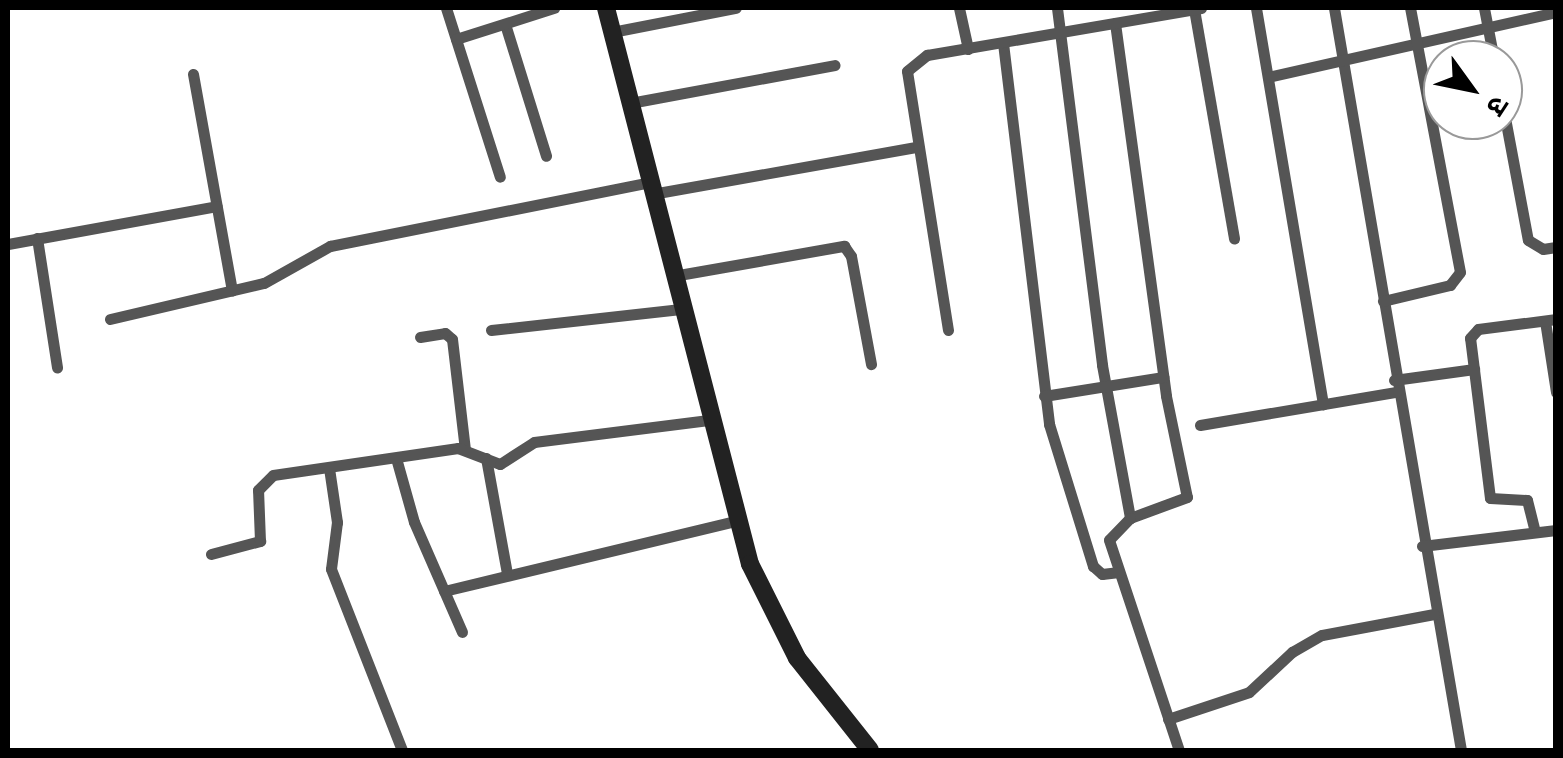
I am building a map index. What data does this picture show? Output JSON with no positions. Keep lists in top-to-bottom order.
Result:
{
  "north": "bottom right"
}
